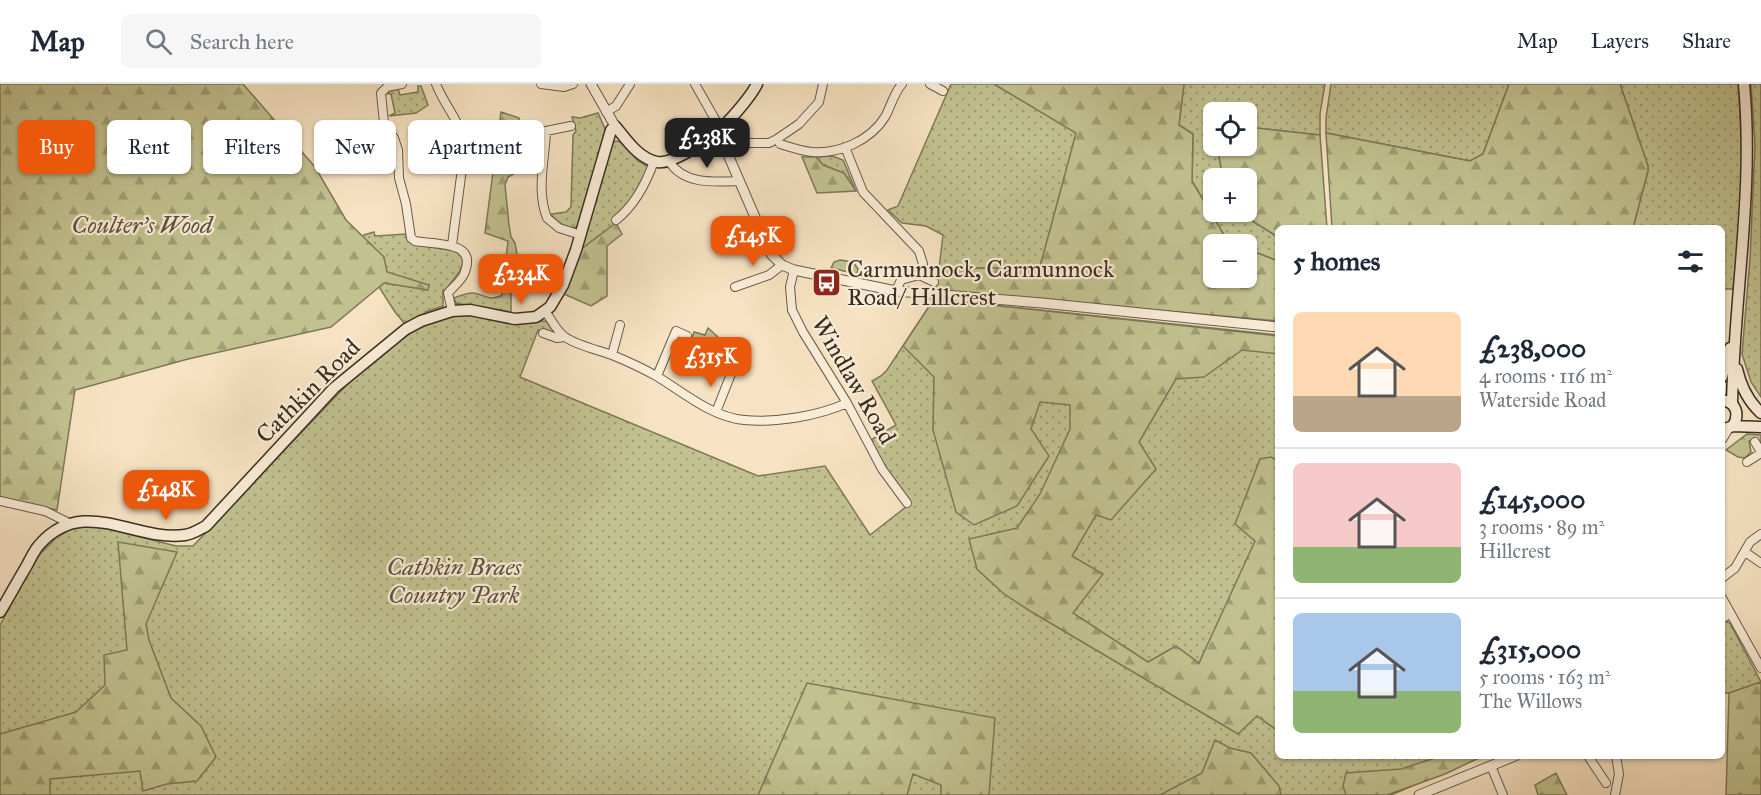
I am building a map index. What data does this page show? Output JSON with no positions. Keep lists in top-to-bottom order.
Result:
{
  "streets": {
    "main road": ["Cathkin Road"],
    "street": ["Windlaw Road"]
  },
  "parks": ["Coulter's Wood", "Cathkin Braes Country Park"],
  "places": {
    "bus stop": ["Carmunnock, Carmunnock Road/ Hillcrest"]
  },
  "page": {
    "header": "Map",
    "search": "Search here",
    "nav": ["Map", "Layers", "Share"],
    "map_buttons": ["+", "−"],
    "price": [
      "£238K",
      "£145K",
      "£234K",
      "£315K",
      "£148K"
    ],
    "chip": [
      "Buy",
      "Rent",
      "Filters",
      "New",
      "Apartment"
    ],
    "heading": "5 homes",
    "list": [
      {
        "name": "£238,000",
        "note": "4 rooms · 116 m² · Waterside Road"
      },
      {
        "name": "£145,000",
        "note": "3 rooms · 89 m² · Hillcrest"
      },
      {
        "name": "£315,000",
        "note": "5 rooms · 163 m² · The Willows"
      }
    ]
  }
}
